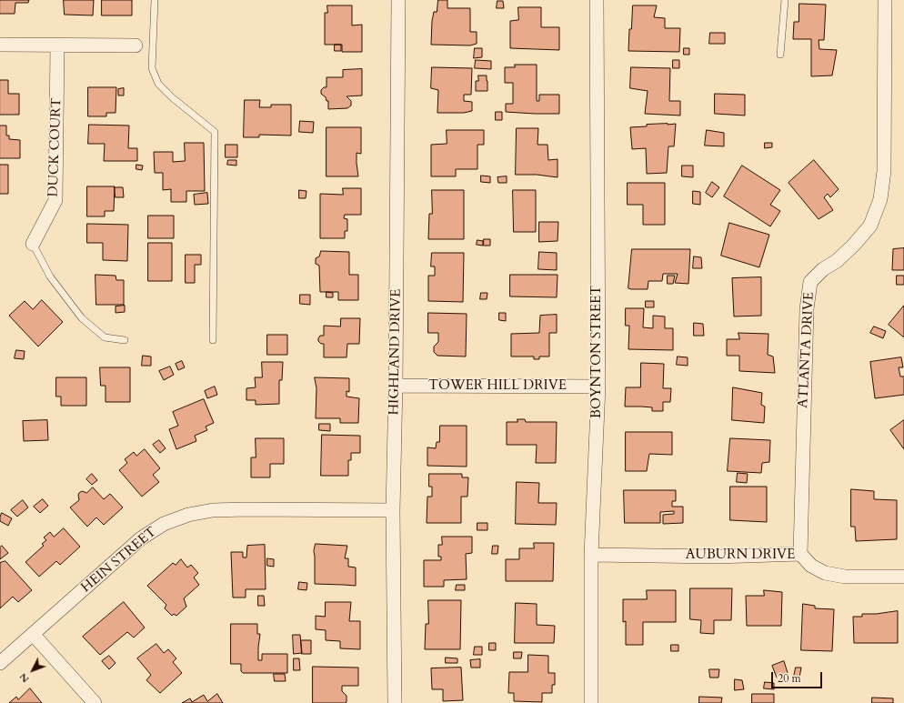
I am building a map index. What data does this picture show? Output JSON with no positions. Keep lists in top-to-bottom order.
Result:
{
  "streets": {
    "street": [
      "DUCK COURT",
      "ATLANTA DRIVE",
      "HIGHLAND DRIVE",
      "BOYNTON STREET",
      "TOWER HILL DRIVE",
      "AUBURN DRIVE",
      "HEIN STREET"
    ]
  },
  "crossings": [
    ["ATLANTA DRIVE", "AUBURN DRIVE"],
    ["HIGHLAND DRIVE", "TOWER HILL DRIVE"],
    ["HIGHLAND DRIVE", "HEIN STREET"],
    ["BOYNTON STREET", "TOWER HILL DRIVE"],
    ["BOYNTON STREET", "AUBURN DRIVE"]
  ],
  "scale_bar": "20 m",
  "north": "bottom left"
}
